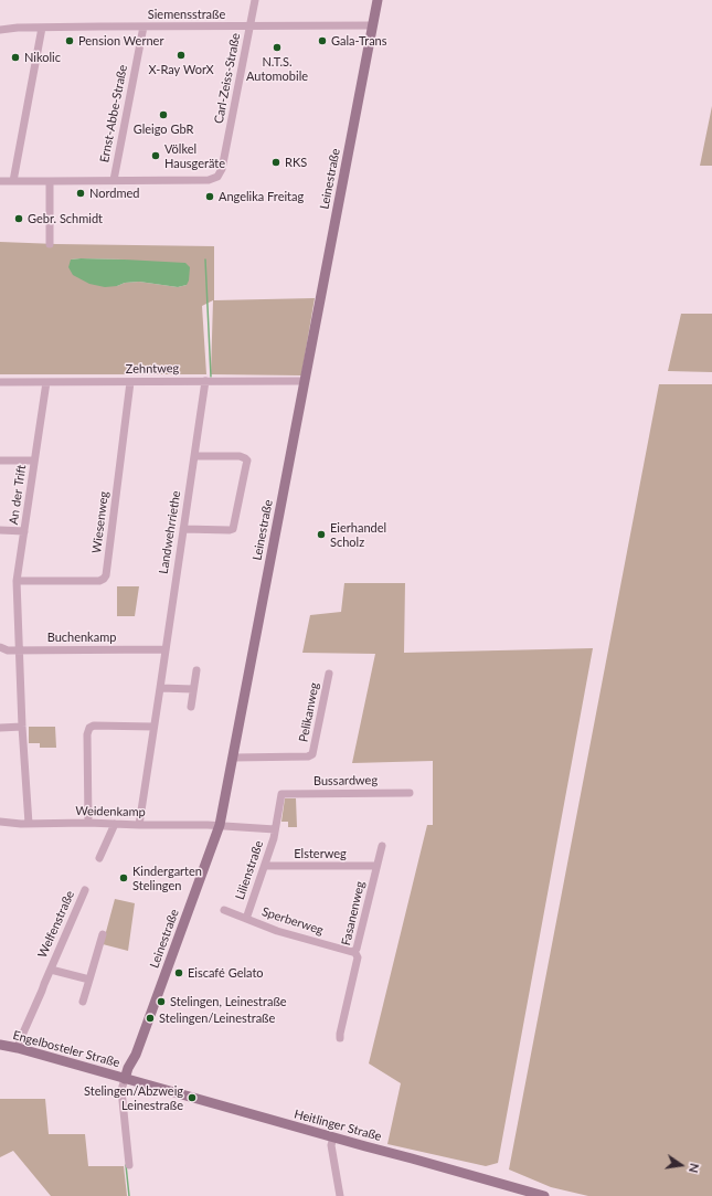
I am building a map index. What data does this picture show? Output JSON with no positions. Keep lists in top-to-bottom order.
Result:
{
  "streets": {
    "street": [
      "Siemensstraße",
      "Carl-Zeiss-Straße",
      "Ernst-Abbe-Straße",
      "Leinestraße",
      "Zehntweg",
      "An der Trift",
      "Wiesenweg",
      "Landwehrriethe",
      "Buchenkamp",
      "Pelikanweg",
      "Bussardweg",
      "Weidenkamp",
      "Elsterweg",
      "Lilienstraße",
      "Fasanenweg",
      "Sperberweg",
      "Welfenstraße",
      "Engelbosteler Straße",
      "Heitlinger Straße"
    ]
  },
  "crossings": [
    ["Siemensstraße", "Carl-Zeiss-Straße"],
    ["Siemensstraße", "Ernst-Abbe-Straße"],
    ["Siemensstraße", "Leinestraße"],
    ["Carl-Zeiss-Straße", "Ernst-Abbe-Straße"],
    ["Leinestraße", "Zehntweg"],
    ["Leinestraße", "Pelikanweg"],
    ["Leinestraße", "Weidenkamp"],
    ["Leinestraße", "Lilienstraße"],
    ["Leinestraße", "Engelbosteler Straße"],
    ["Leinestraße", "Heitlinger Straße"],
    ["Zehntweg", "An der Trift"],
    ["Zehntweg", "Wiesenweg"],
    ["Zehntweg", "Landwehrriethe"],
    ["An der Trift", "Wiesenweg"],
    ["An der Trift", "Buchenkamp"],
    ["An der Trift", "Weidenkamp"],
    ["Landwehrriethe", "Buchenkamp"],
    ["Landwehrriethe", "Weidenkamp"],
    ["Bussardweg", "Lilienstraße"],
    ["Weidenkamp", "Lilienstraße"],
    ["Elsterweg", "Lilienstraße"],
    ["Elsterweg", "Fasanenweg"],
    ["Lilienstraße", "Sperberweg"],
    ["Fasanenweg", "Sperberweg"],
    ["Welfenstraße", "Engelbosteler Straße"],
    ["Engelbosteler Straße", "Heitlinger Straße"]
  ],
  "places": [
    "Pension Werner",
    "Gala-Trans",
    "N.T.S. Automobile",
    "X-Ray WorX",
    "Nikolic",
    "Gleigo GbR",
    "Völkel Hausgeräte",
    "RKS",
    "Nordmed",
    "Angelika Freitag",
    "Gebr. Schmidt",
    "Eierhandel Scholz",
    "Kindergarten Stelingen",
    "Eiscafé Gelato",
    "Stelingen, Leinestraße",
    "Stelingen/Leinestraße",
    "Stelingen/Abzweig Leinestraße"
  ],
  "north": "right"
}
